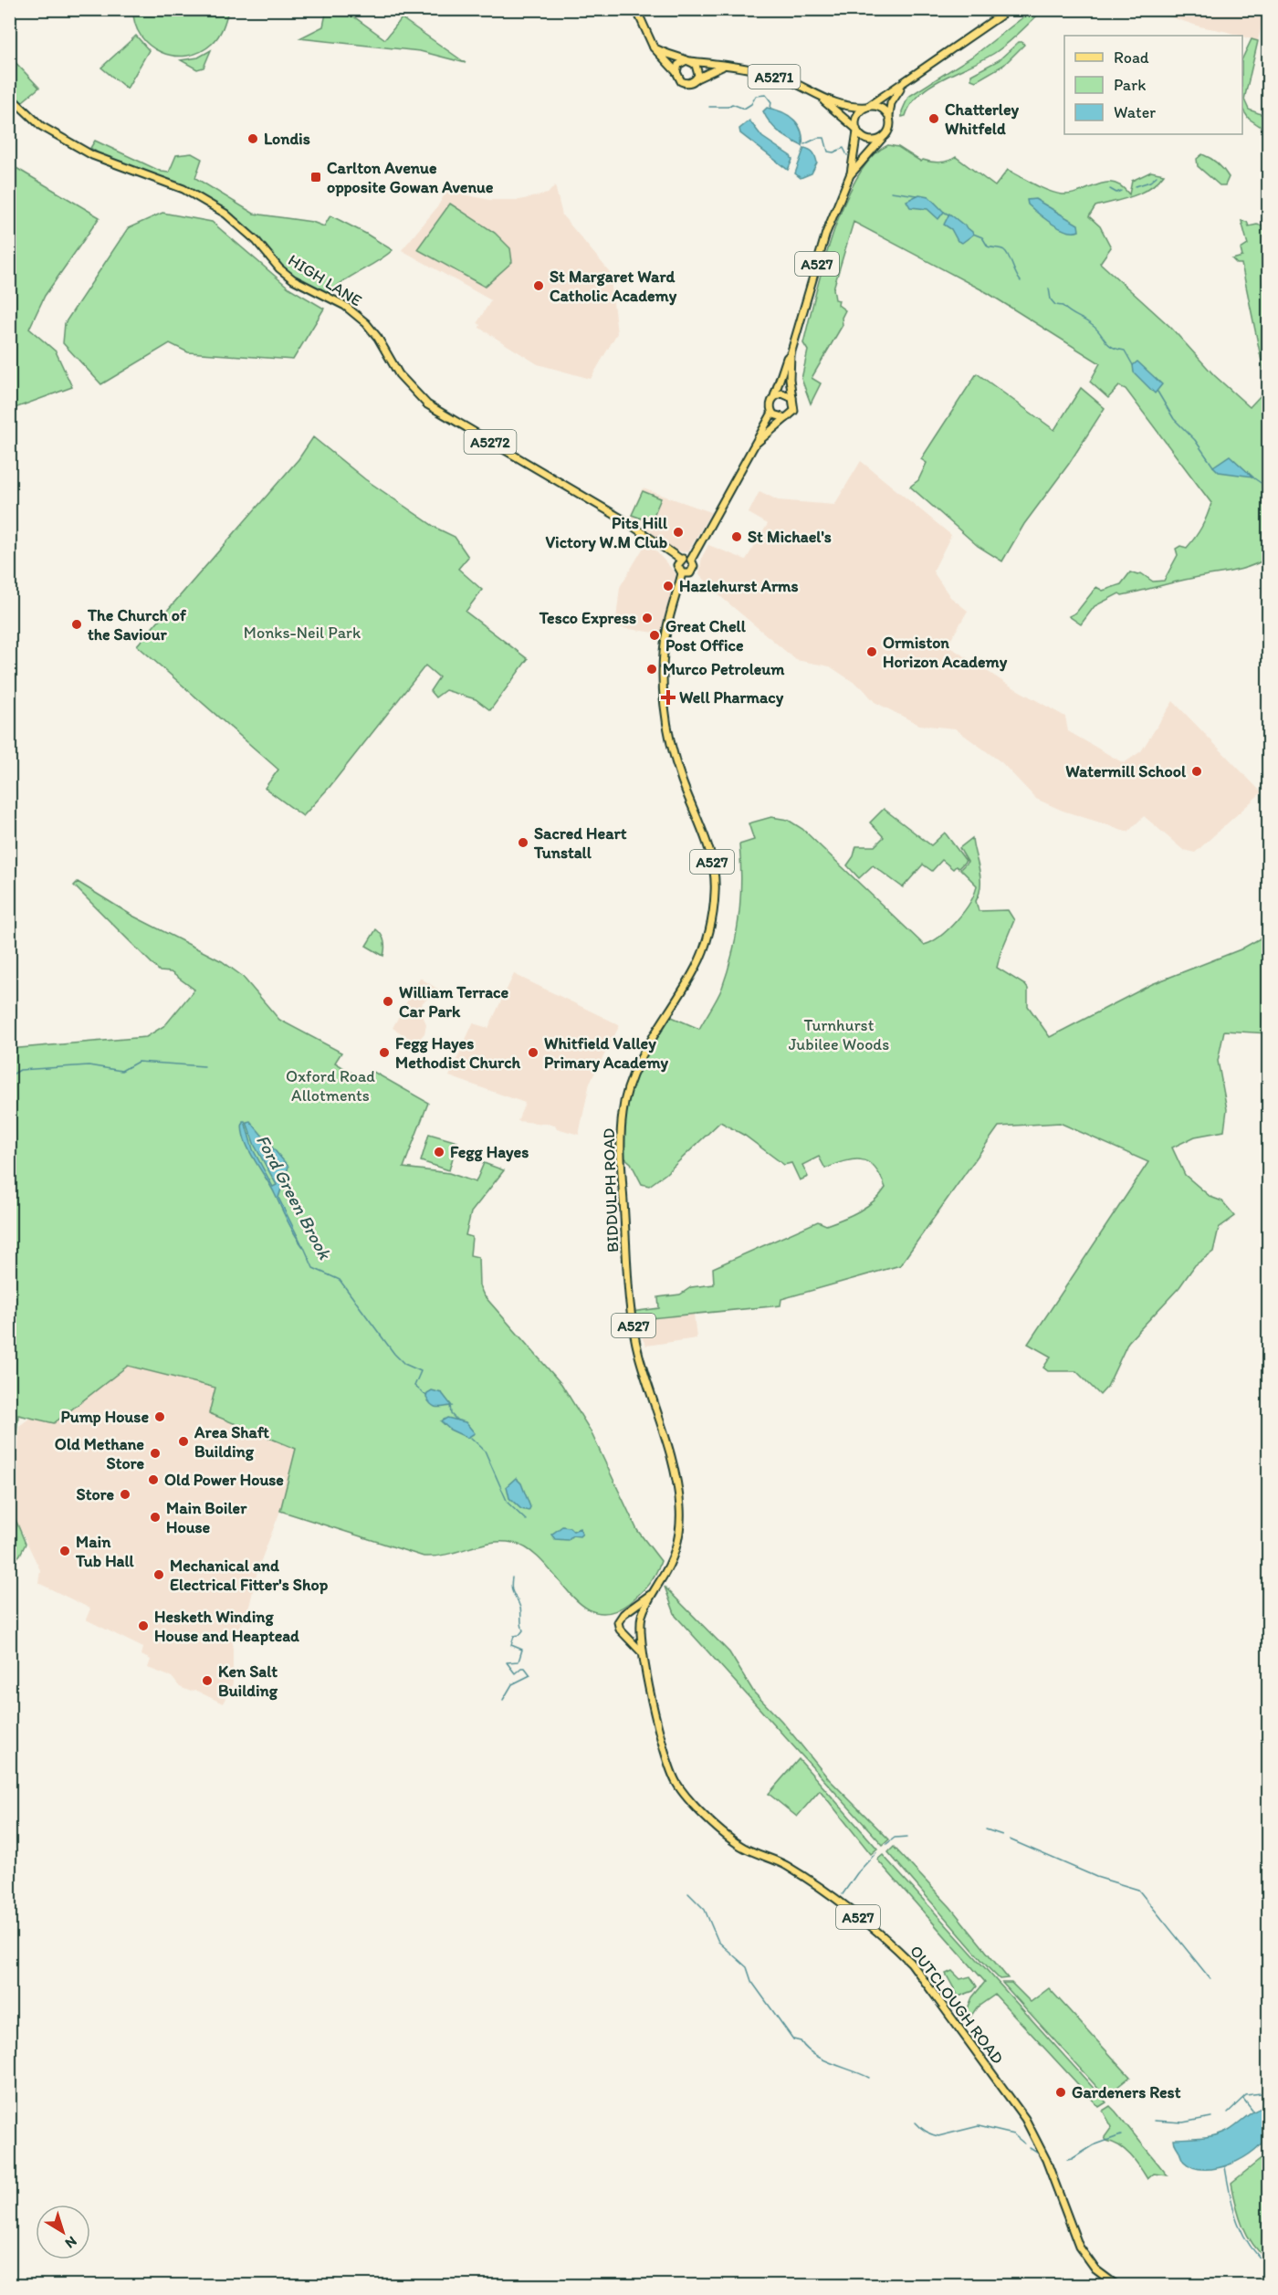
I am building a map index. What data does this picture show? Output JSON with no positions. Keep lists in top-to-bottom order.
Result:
{
  "streets": {
    "main road": [
      "A5271",
      "A527",
      "HIGH LANE",
      "A5272",
      "BIDDULPH ROAD",
      "OUTCLOUGH ROAD"
    ]
  },
  "crossings": [
    ["A5271", "A527"],
    ["A527", "HIGH LANE"],
    ["A527", "BIDDULPH ROAD"],
    ["HIGH LANE", "BIDDULPH ROAD"],
    ["BIDDULPH ROAD", "OUTCLOUGH ROAD"]
  ],
  "water": ["Ford Green Brook"],
  "parks": ["Monks-Neil Park", "Turnhurst Jubilee Woods", "Oxford Road Allotments"],
  "places": {
    "other": [
      "Chatterley Whitfeld",
      "Londis",
      "St Margaret Ward Catholic Academy",
      "Pits Hill Victory W.M Club",
      "St Michael's",
      "Hazlehurst Arms",
      "Tesco Express",
      "The Church of the Saviour",
      "Great Chell Post Office",
      "Ormiston Horizon Academy",
      "Murco Petroleum",
      "Watermill School",
      "Sacred Heart Tunstall",
      "William Terrace Car Park",
      "Fegg Hayes Methodist Church",
      "Whitfield Valley Primary Academy",
      "Fegg Hayes",
      "Pump House",
      "Area Shaft Building",
      "Old Methane Store",
      "Old Power House",
      "Store",
      "Main Boiler House",
      "Main Tub Hall",
      "Mechanical and Electrical Fitter's Shop",
      "Hesketh Winding House and Heaptead",
      "Ken Salt Building",
      "Gardeners Rest"
    ],
    "transit": ["Carlton Avenue opposite Gowan Avenue"],
    "health": ["Well Pharmacy"]
  },
  "legend": ["Road", "Park", "Water"],
  "north": "bottom right"
}
